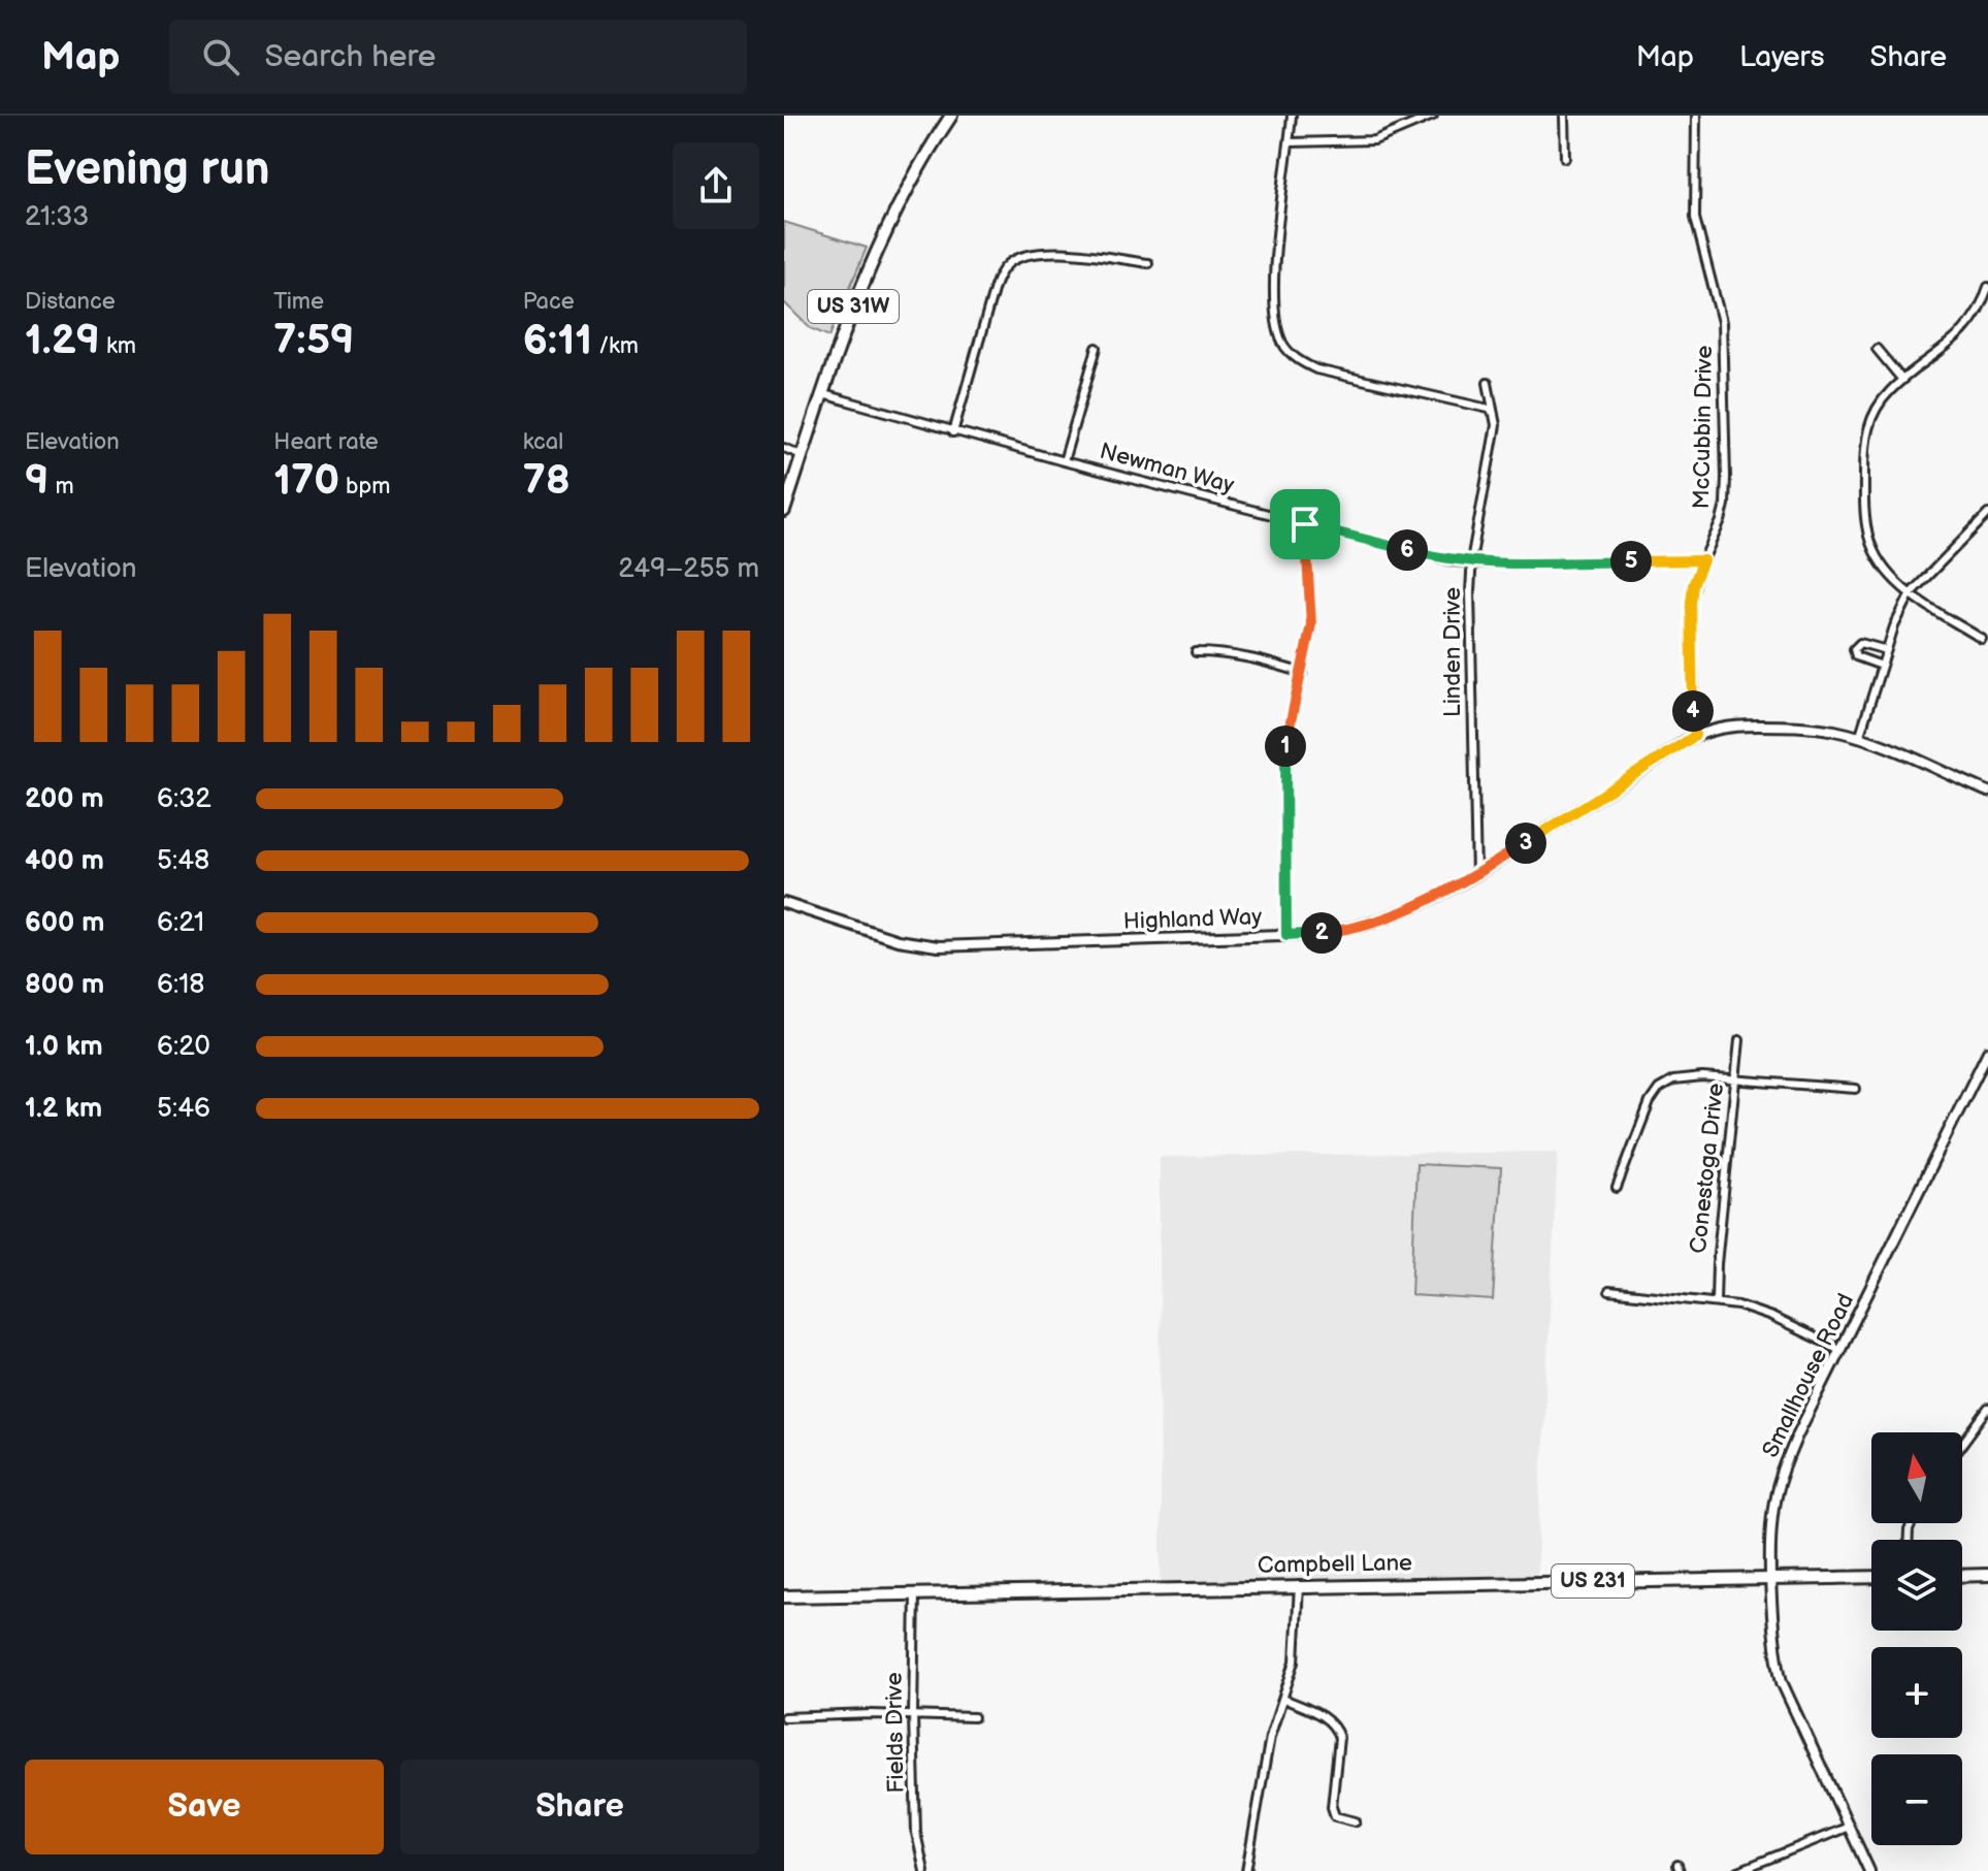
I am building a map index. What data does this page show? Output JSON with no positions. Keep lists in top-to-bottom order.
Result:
{
  "streets": {
    "main road": ["US 31W", "Campbell Lane", "US 231"],
    "street": [
      "McCubbin Drive",
      "Newman Way",
      "Linden Drive",
      "Highland Way",
      "Conestoga Drive",
      "Smallhouse Road",
      "Fields Drive"
    ]
  },
  "crossings": [
    ["US 31W", "Newman Way"],
    ["McCubbin Drive", "Newman Way"],
    ["McCubbin Drive", "Highland Way"],
    ["Newman Way", "Linden Drive"],
    ["Linden Drive", "Highland Way"],
    ["Smallhouse Road", "Campbell Lane"],
    ["Campbell Lane", "Fields Drive"]
  ],
  "north": "top",
  "page": {
    "header": "Map",
    "search": "Search here",
    "nav": ["Map", "Layers", "Share"],
    "heading": ["Evening run", "21:33"],
    "stats": [
      ["Distance", "1.29 km"],
      ["Time", "7:59"],
      ["Pace", "6:11 /km"],
      ["Elevation", "9 m"],
      ["Heart rate", "170 bpm"],
      ["kcal", "78"]
    ],
    "pins": [
      "6",
      "5",
      "4",
      "1",
      "3",
      "2"
    ],
    "chart": ["Elevation", "249–255 m"],
    "list": [
      {
        "name": "200 m",
        "note": "6:32"
      },
      {
        "name": "400 m",
        "note": "5:48"
      },
      {
        "name": "600 m",
        "note": "6:21"
      },
      {
        "name": "800 m",
        "note": "6:18"
      },
      {
        "name": "1.0 km",
        "note": "6:20"
      },
      {
        "name": "1.2 km",
        "note": "5:46"
      }
    ],
    "map_buttons": ["+", "−"],
    "buttons": ["Save", "Share"]
  }
}
